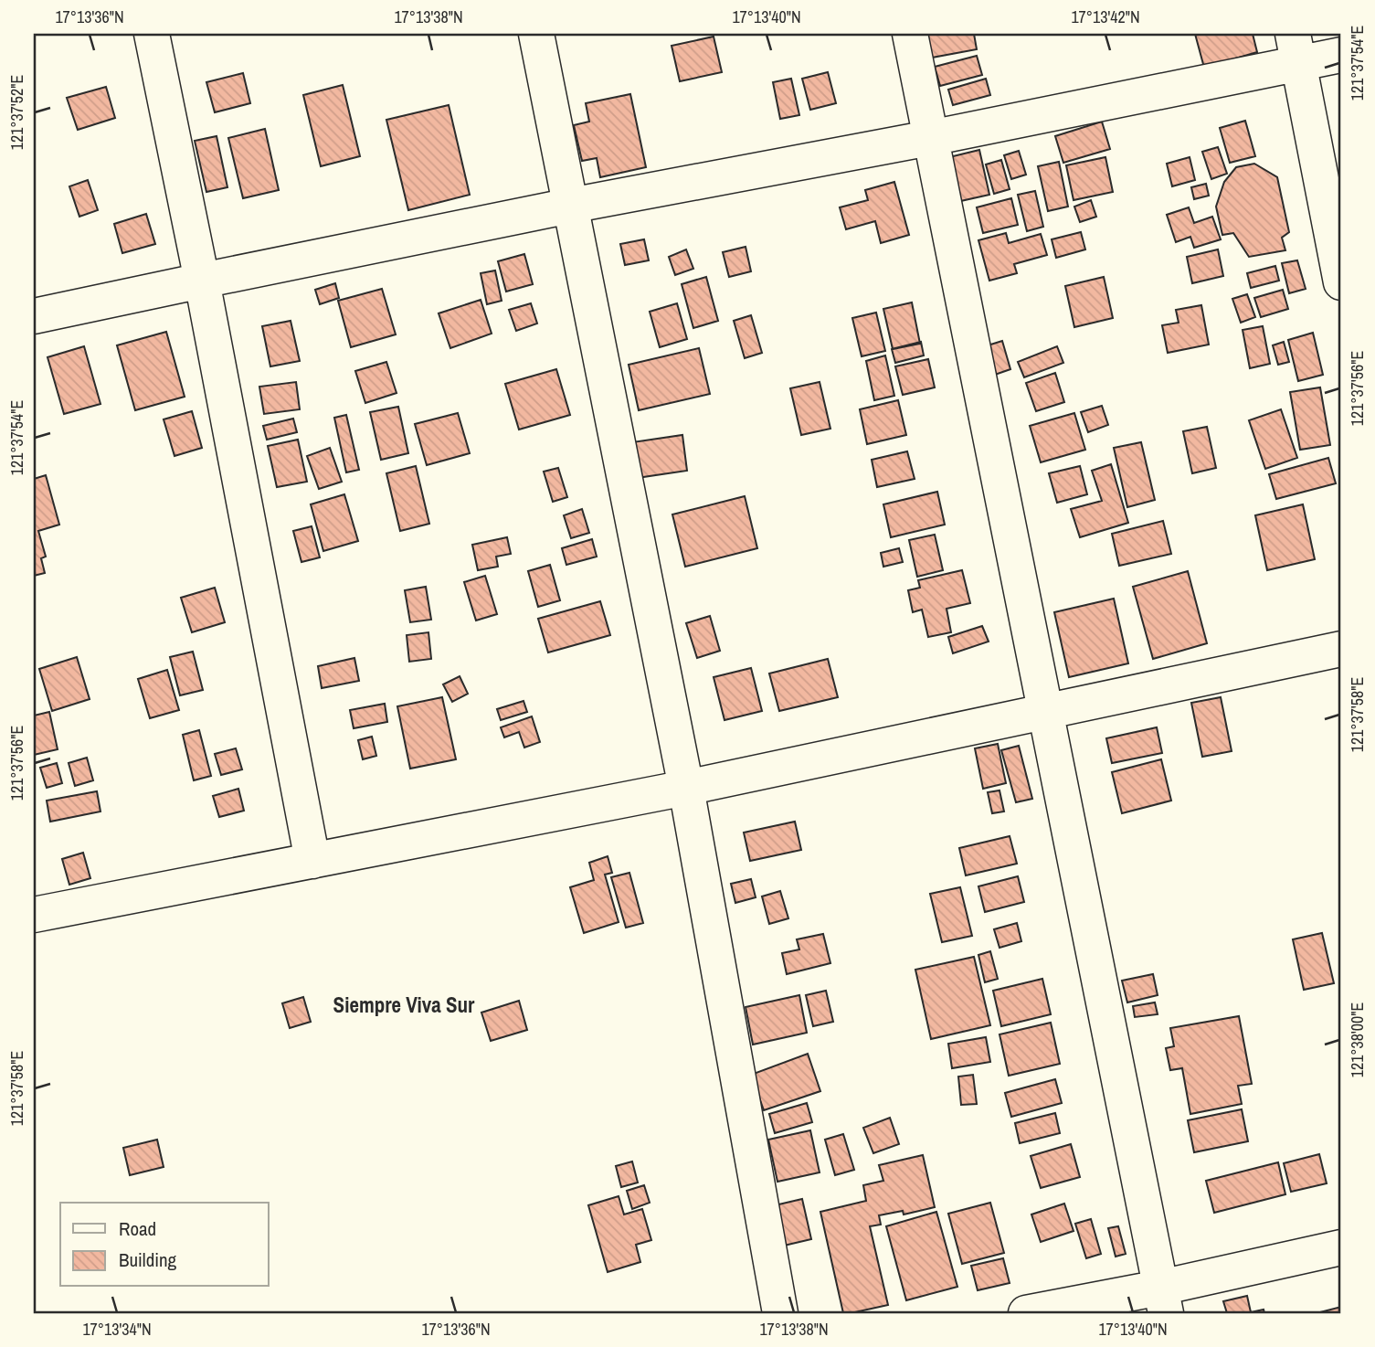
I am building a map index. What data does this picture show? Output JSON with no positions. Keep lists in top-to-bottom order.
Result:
{
  "districts": ["Siempre Viva Sur"],
  "legend": ["Road", "Building"],
  "coordinates": [
    "17°13'36\"N",
    "17°13'38\"N",
    "17°13'40\"N",
    "17°13'42\"N",
    "121°37'54\"E",
    "121°37'52\"E",
    "121°37'56\"E",
    "121°37'58\"E",
    "121°38'00\"E",
    "17°13'34\"N"
  ]
}
